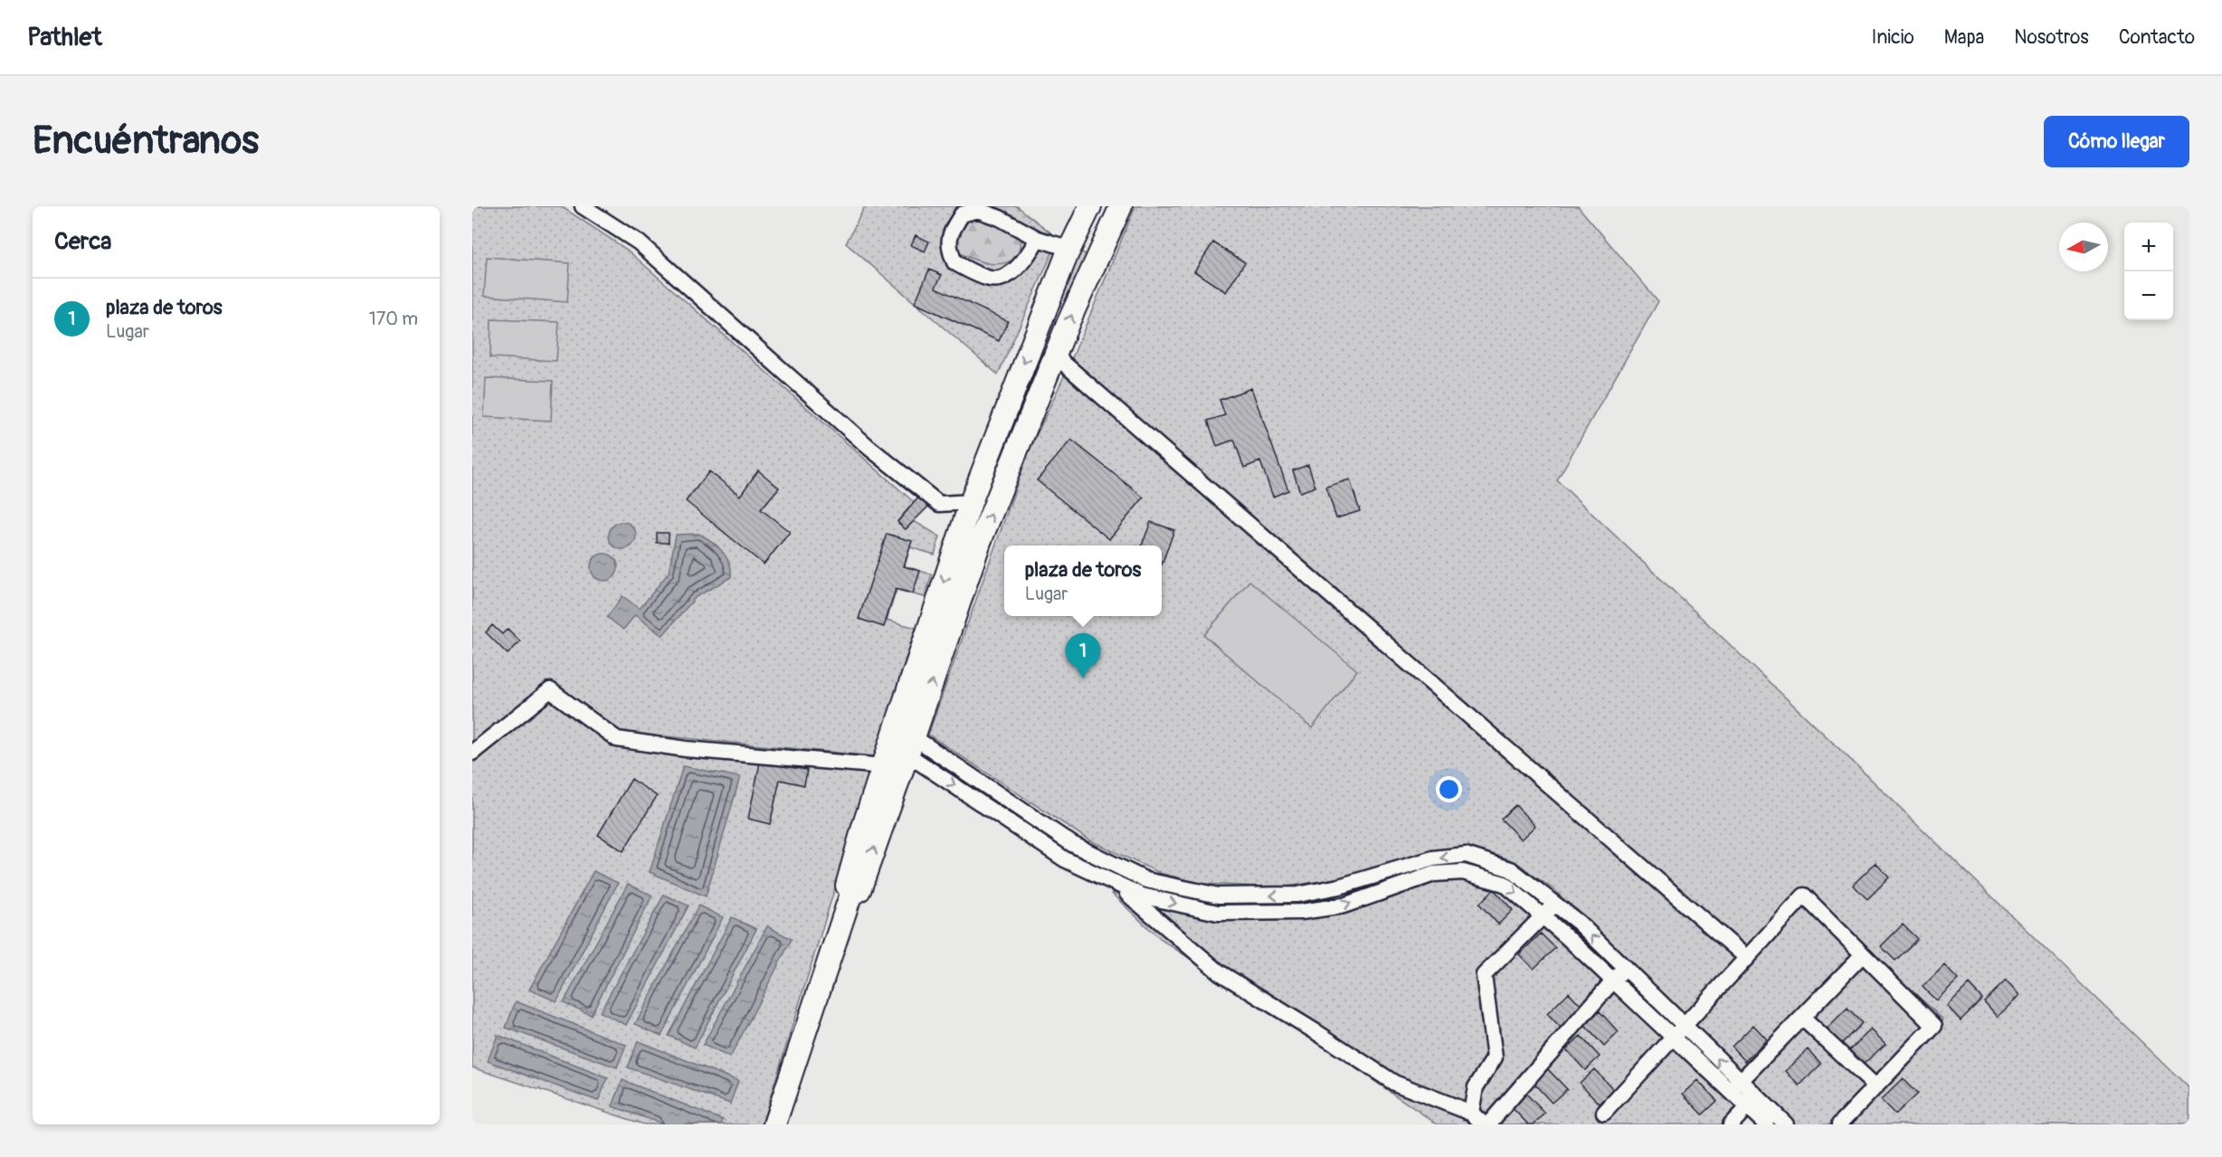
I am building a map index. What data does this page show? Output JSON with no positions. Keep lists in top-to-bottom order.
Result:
{
  "north": "left",
  "page": {
    "header": "Pathlet",
    "nav": [
      "Inicio",
      "Mapa",
      "Nosotros",
      "Contacto"
    ],
    "buttons": "Cómo llegar",
    "title": "Encuéntranos",
    "heading": "Cerca",
    "map_buttons": ["+", "−"],
    "list": [
      {
        "mark": "1",
        "name": "plaza de toros",
        "note": "Lugar",
        "value": "170 m"
      }
    ],
    "popup": ["plaza de toros", "Lugar"],
    "pins": "1"
  }
}
